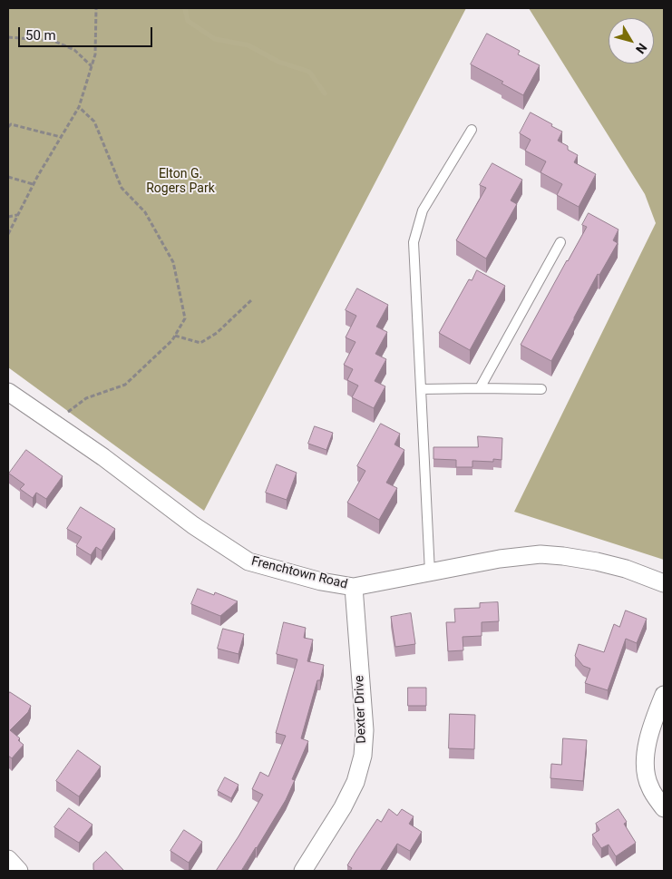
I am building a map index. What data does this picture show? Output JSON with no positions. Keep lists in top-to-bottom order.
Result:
{
  "streets": {
    "street": ["Frenchtown Road", "Dexter Drive"]
  },
  "crossings": [
    ["Frenchtown Road", "Dexter Drive"]
  ],
  "parks": ["Elton G. Rogers Park"],
  "scale_bar": "50 m",
  "north": "bottom right"
}
